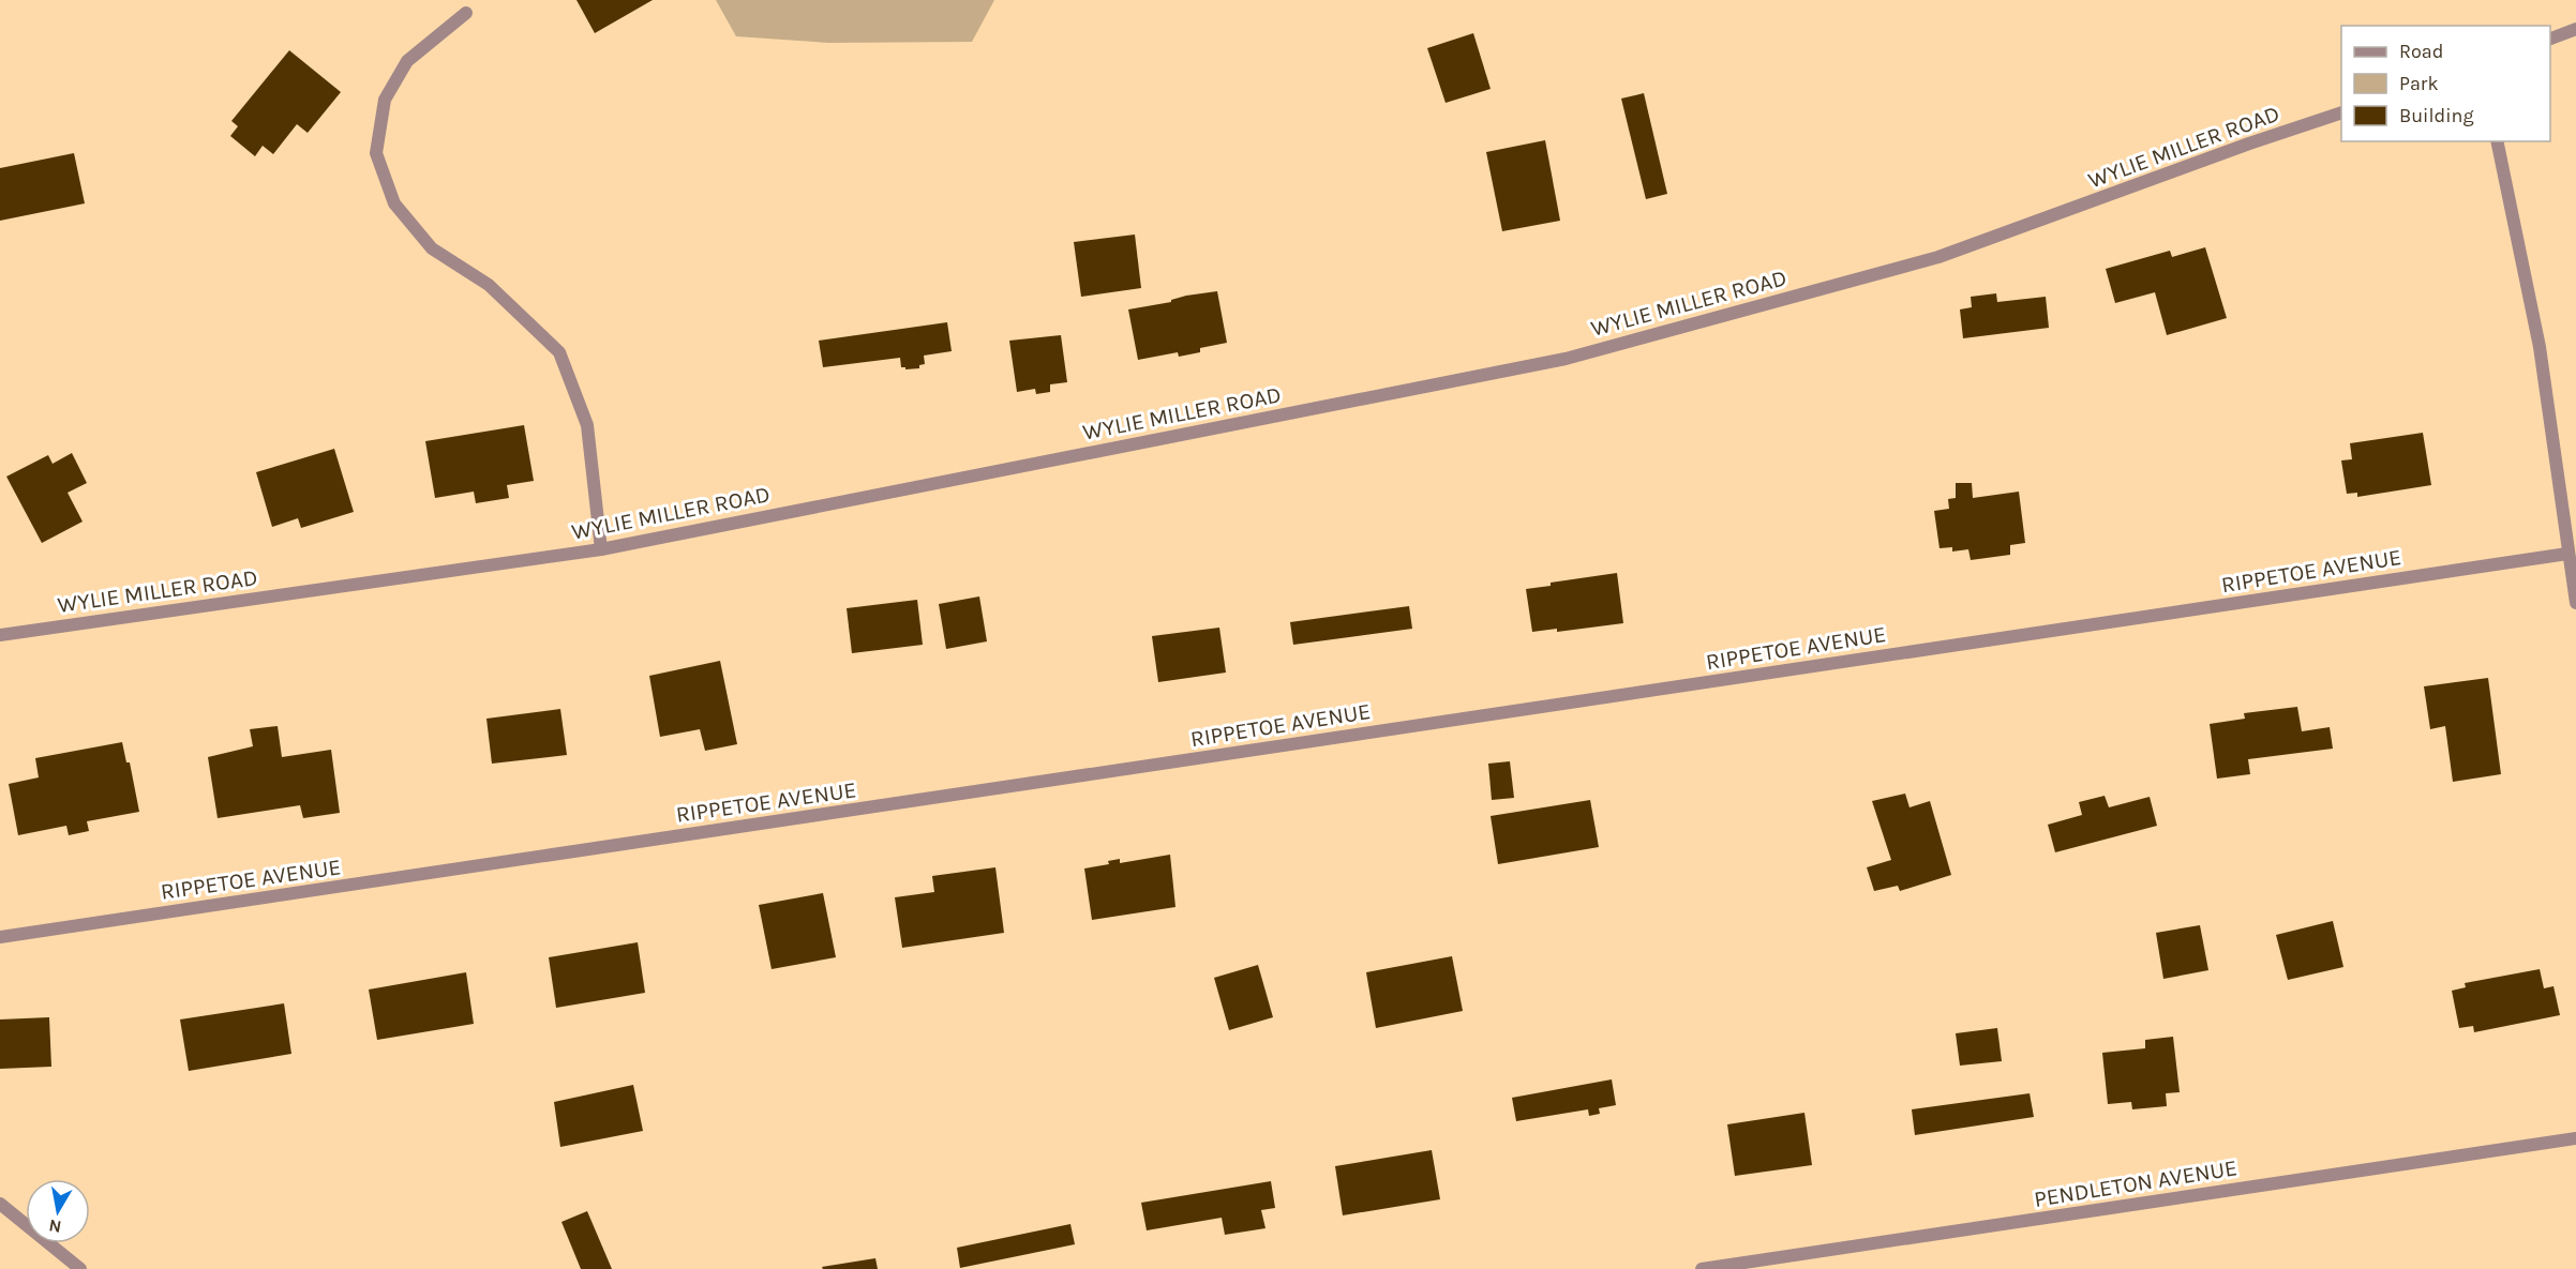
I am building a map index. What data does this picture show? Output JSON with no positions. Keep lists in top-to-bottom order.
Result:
{
  "streets": {
    "street": ["WYLIE MILLER ROAD", "RIPPETOE AVENUE", "PENDLETON AVENUE"]
  },
  "legend": ["Road", "Park", "Building"],
  "north": "bottom"
}
